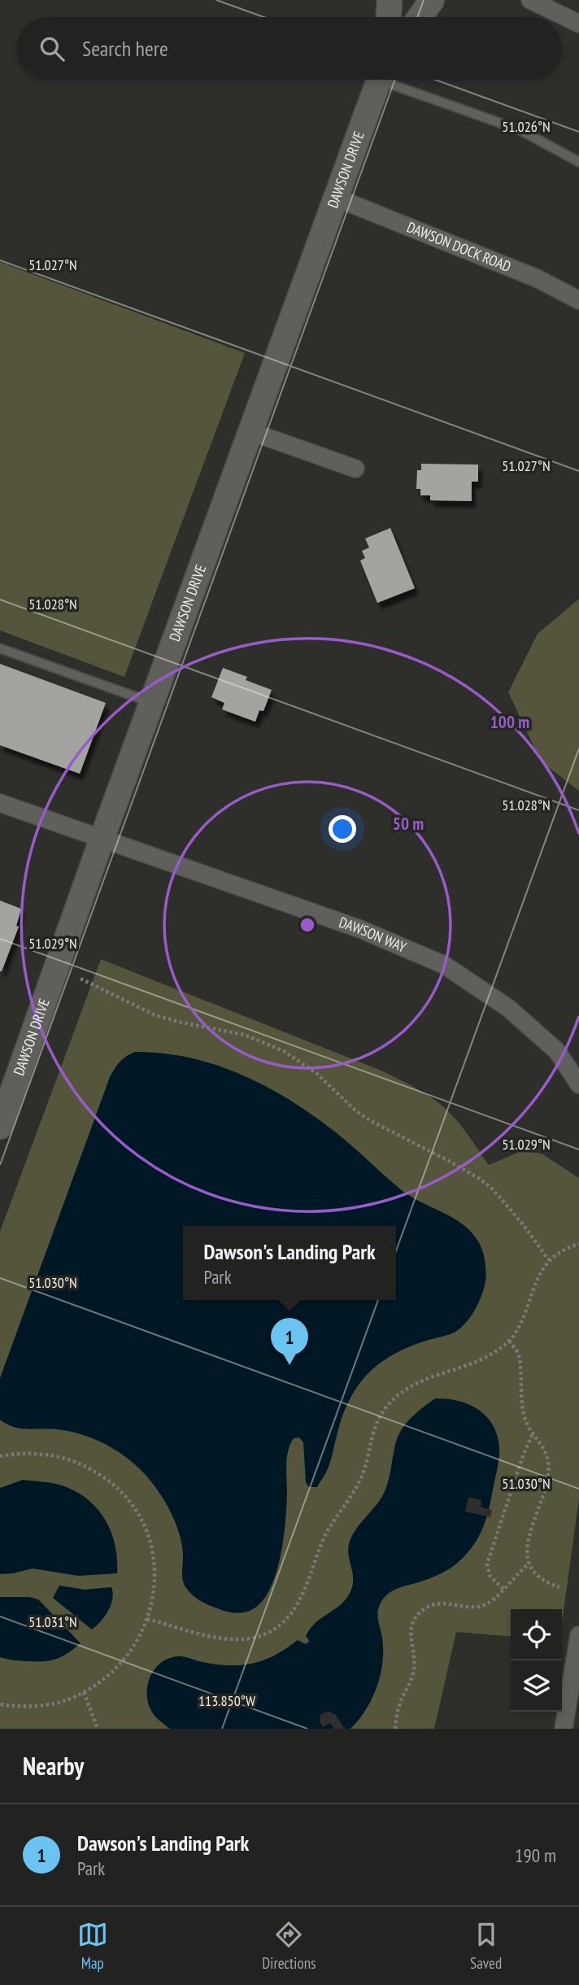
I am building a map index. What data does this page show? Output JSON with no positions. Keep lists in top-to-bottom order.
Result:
{
  "streets": {
    "street": ["DAWSON DRIVE", "DAWSON DOCK ROAD", "DAWSON WAY"]
  },
  "crossings": [
    ["DAWSON DRIVE", "DAWSON DOCK ROAD"],
    ["DAWSON DRIVE", "DAWSON WAY"]
  ],
  "page": {
    "search": "Search here",
    "popup": ["Dawson's Landing Park", "Park"],
    "pins": "1",
    "heading": "Nearby",
    "list": [
      {
        "mark": "1",
        "name": "Dawson's Landing Park",
        "note": "Park",
        "value": "190 m"
      }
    ],
    "nav": ["Map", "Directions", "Saved"]
  },
  "coordinates": [
    "51.026°N",
    "51.027°N",
    "51.028°N",
    "51.029°N",
    "51.030°N",
    "51.031°N",
    "113.850°W"
  ],
  "rings": ["100 m", "50 m"]
}
